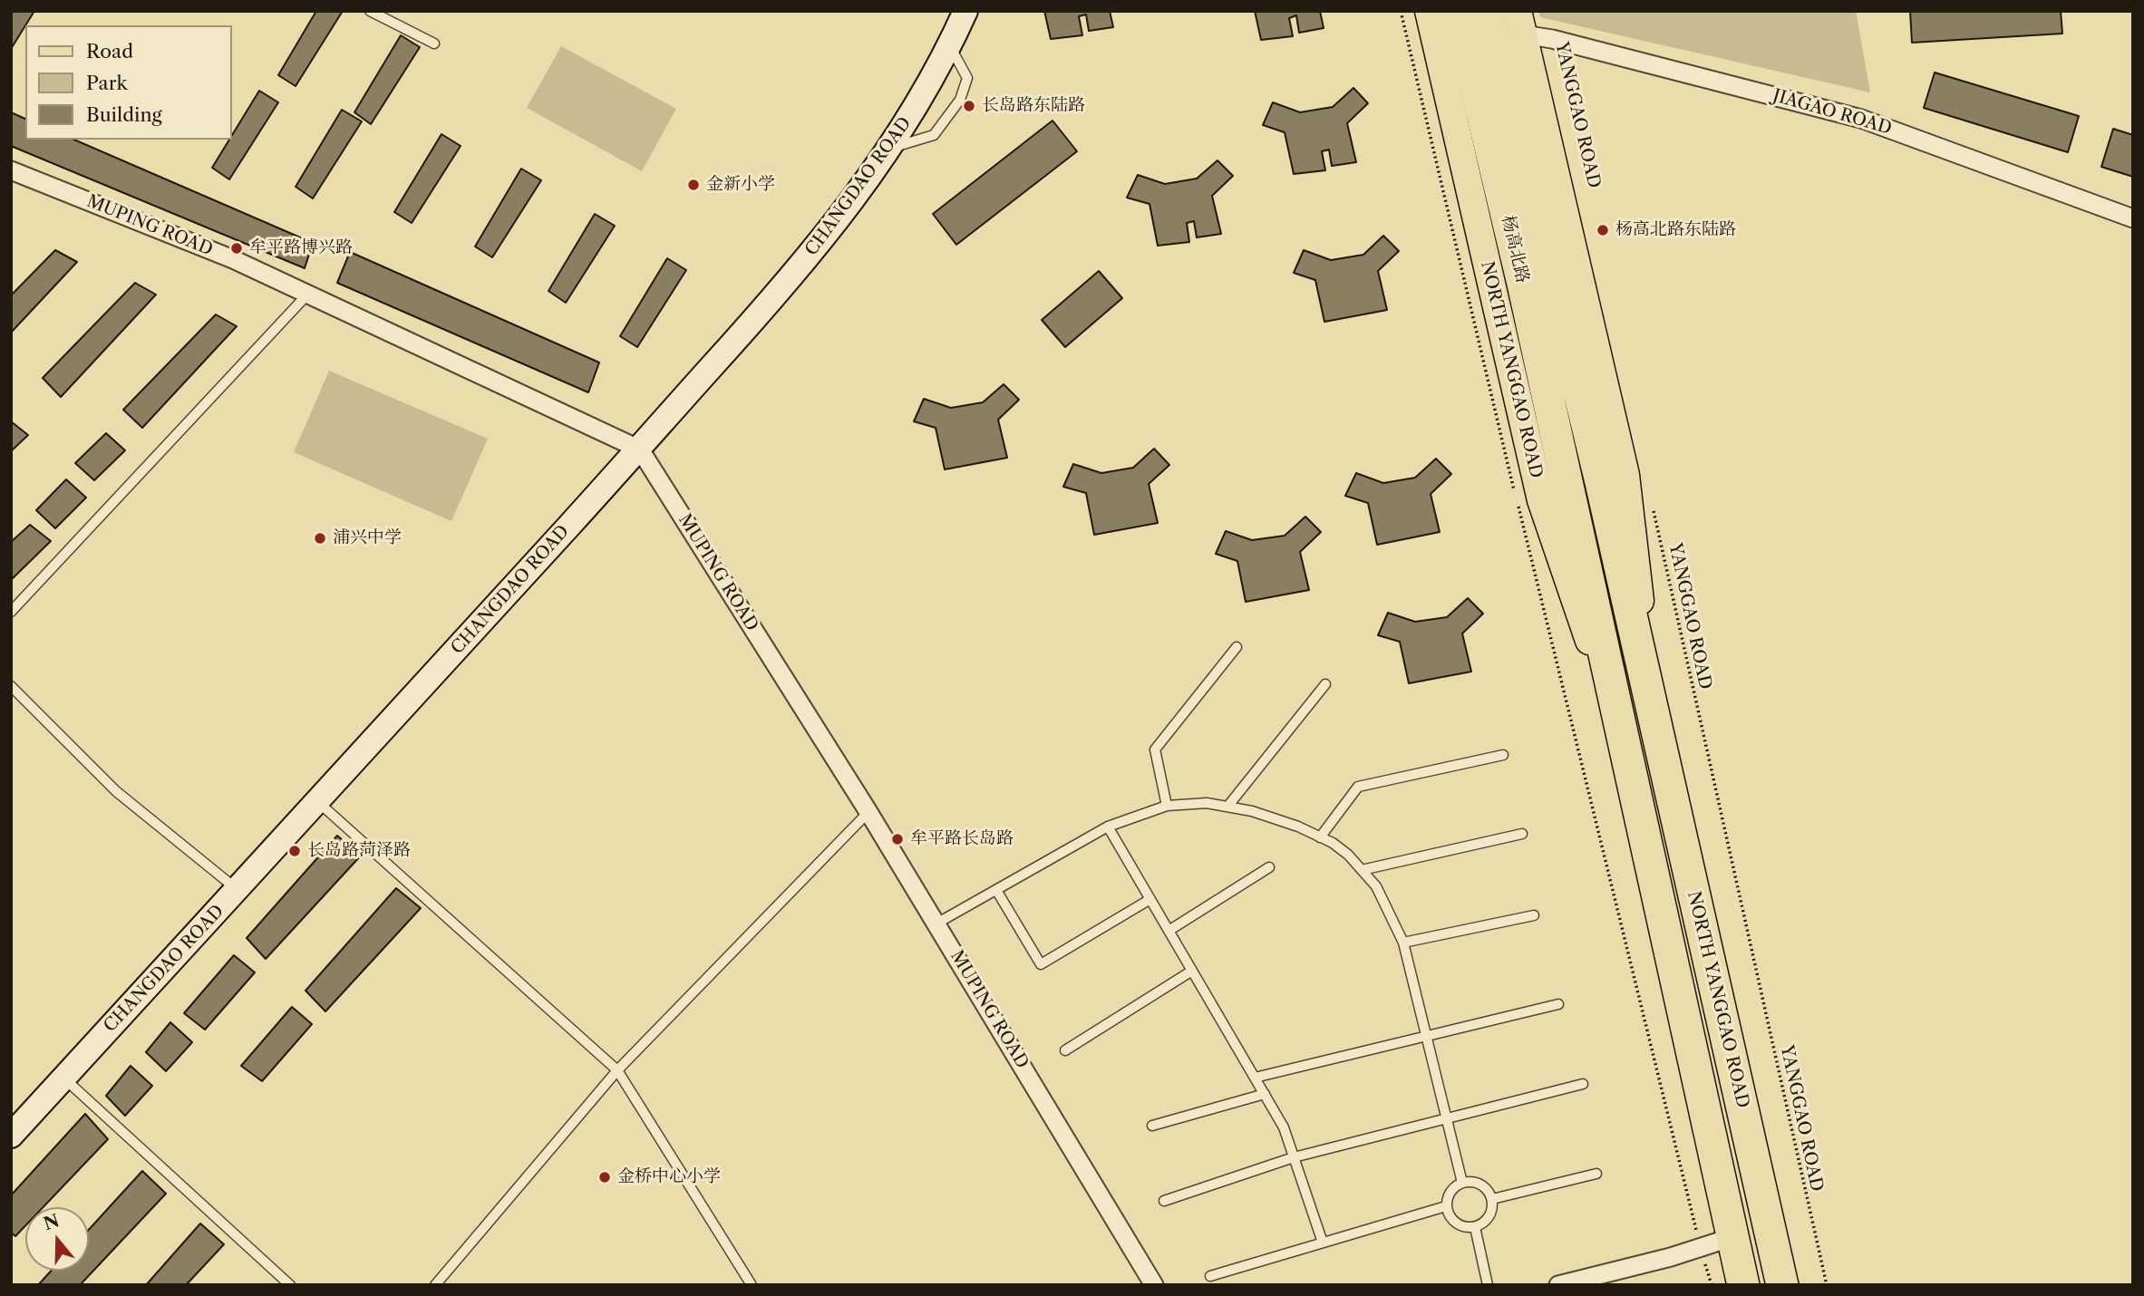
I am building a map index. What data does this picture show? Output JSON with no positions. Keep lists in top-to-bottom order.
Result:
{
  "streets": {
    "highway": ["杨高北路", "NORTH YANGGAO ROAD"],
    "street": ["JIAGAO ROAD", "CHANGDAO ROAD", "MUPING ROAD"],
    "path": ["YANGGAO ROAD"]
  },
  "crossings": [
    ["JIAGAO ROAD", "NORTH YANGGAO ROAD"],
    ["CHANGDAO ROAD", "MUPING ROAD"],
    ["杨高北路", "NORTH YANGGAO ROAD"]
  ],
  "places": [
    "长岛路东陆路",
    "金新小学",
    "杨高北路东陆路",
    "牟平路博兴路",
    "浦兴中学",
    "牟平路长岛路",
    "长岛路菏泽路",
    "金桥中心小学"
  ],
  "legend": ["Road", "Park", "Building"],
  "north": "top"
}
